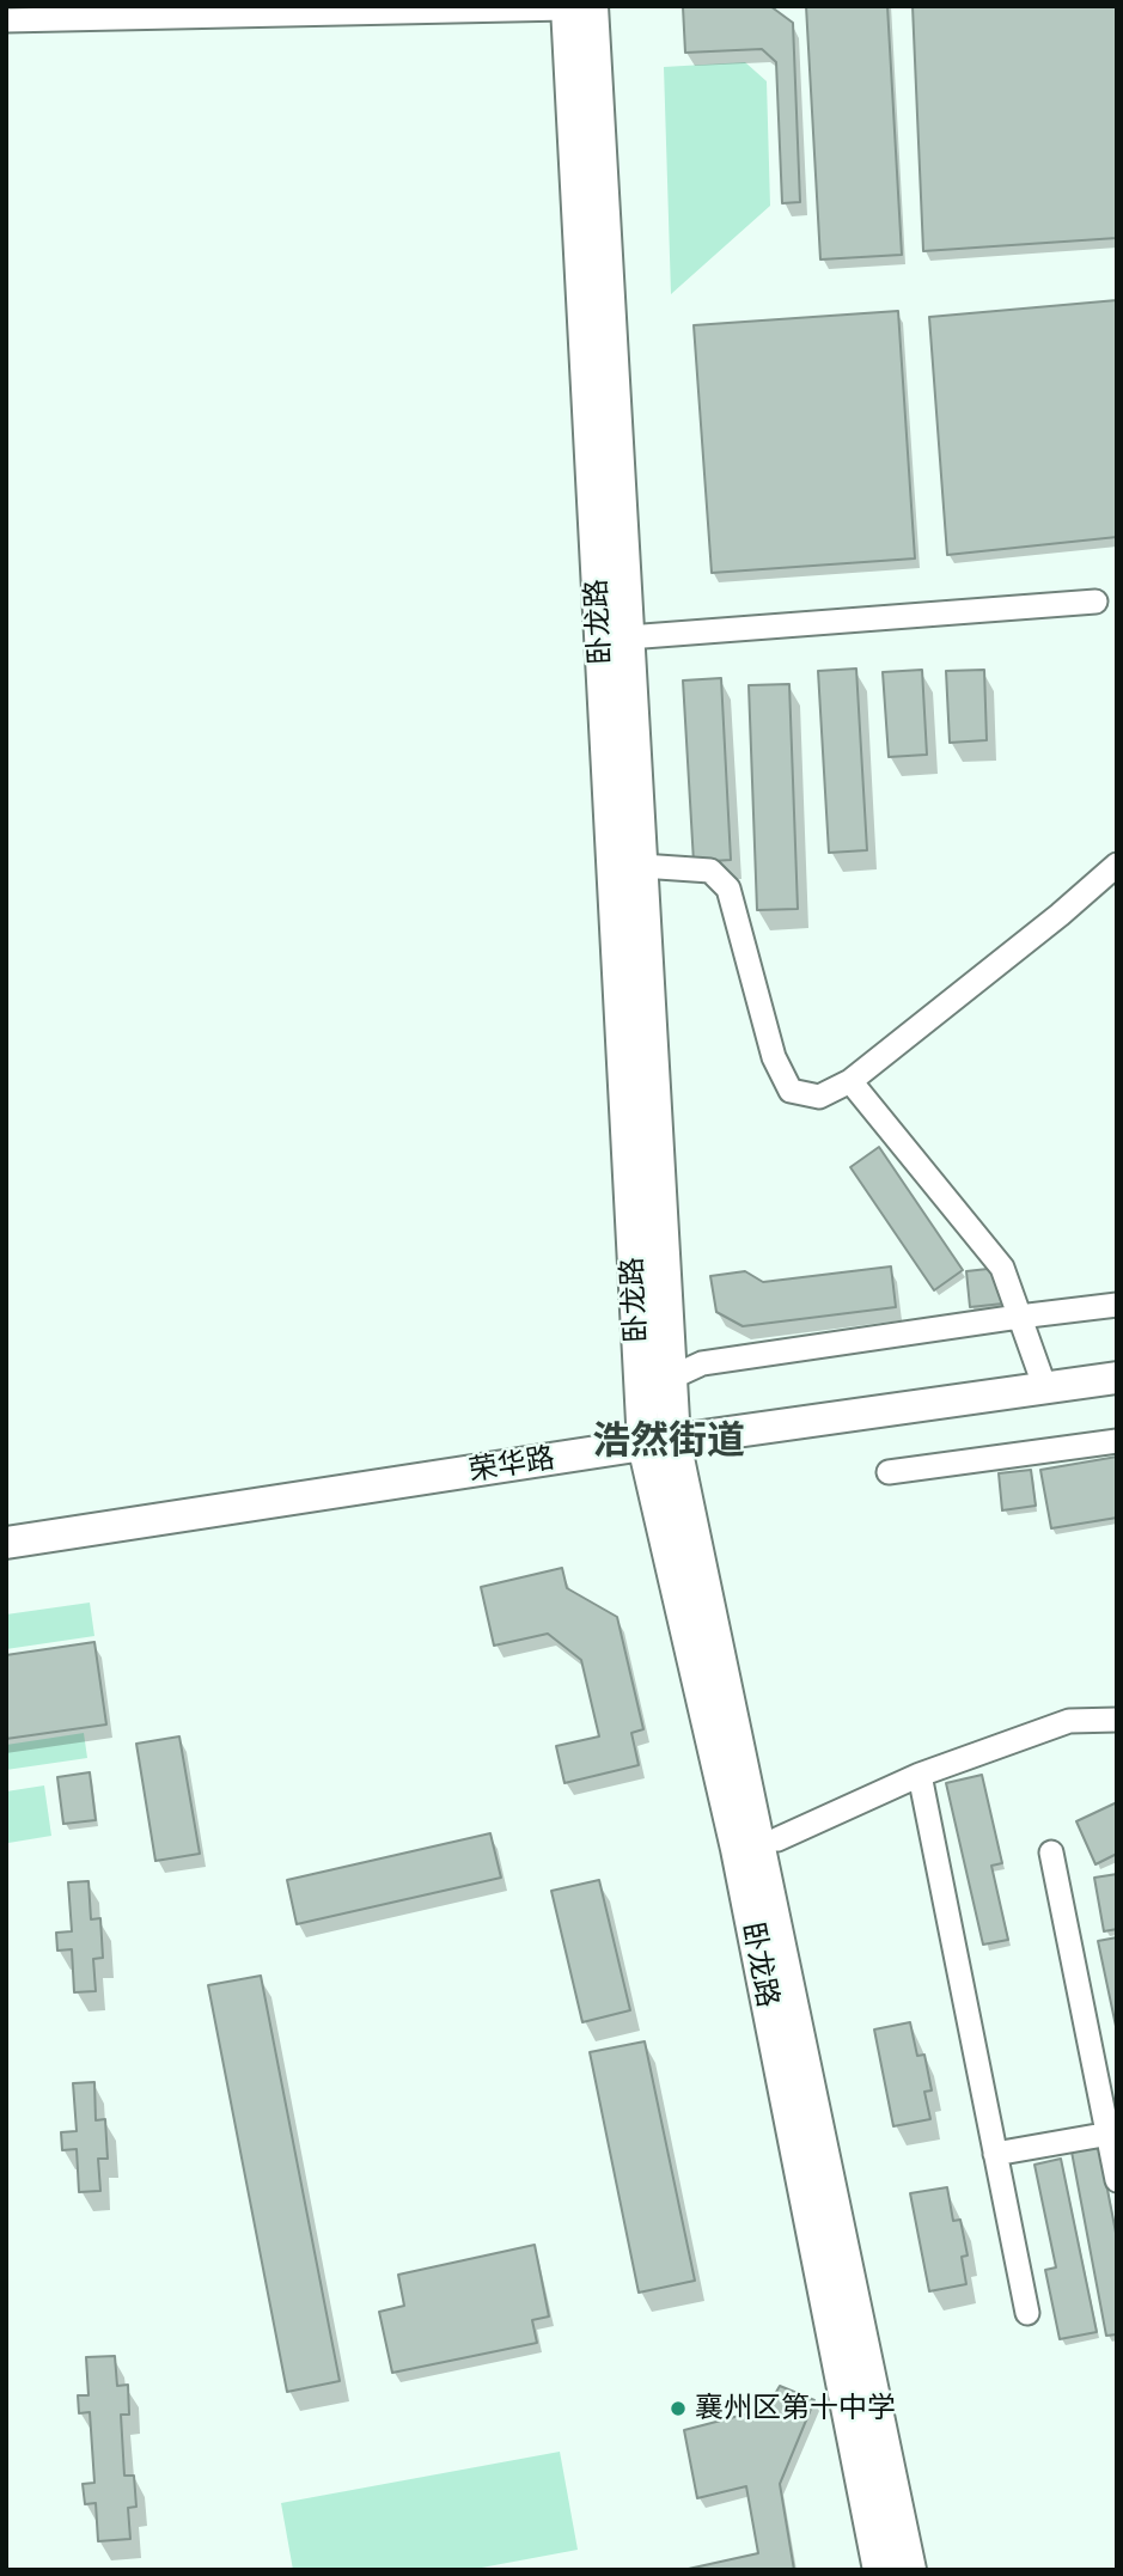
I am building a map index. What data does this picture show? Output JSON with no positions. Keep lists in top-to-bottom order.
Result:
{
  "streets": {
    "main road": ["卧龙路", "荣华路"]
  },
  "crossings": [
    ["卧龙路", "荣华路"]
  ],
  "districts": ["浩然街道"],
  "places": ["襄州区第十中学"]
}
